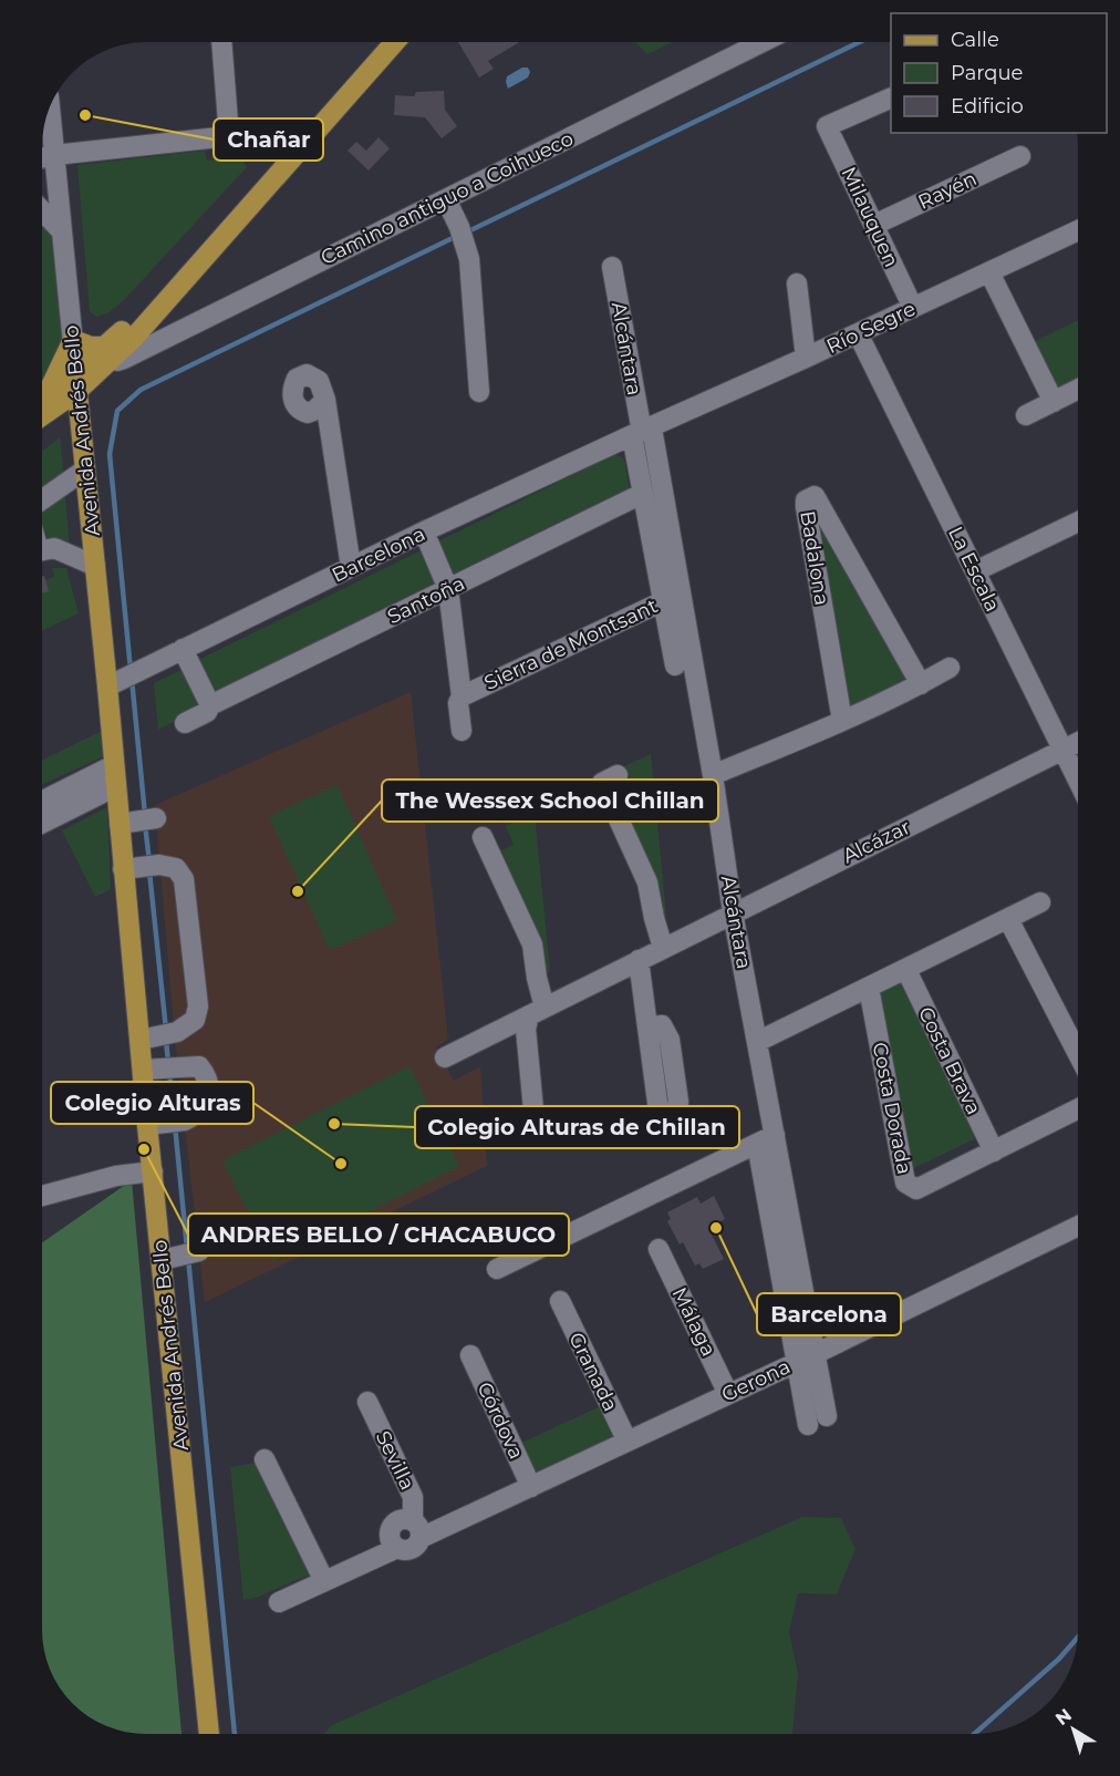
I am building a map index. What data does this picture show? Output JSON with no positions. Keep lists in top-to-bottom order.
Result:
{
  "streets": {
    "main road": ["Avenida Andrés Bello"],
    "street": [
      "Rayén",
      "Camino antiguo a Coihueco",
      "Milauquen",
      "Río Segre",
      "Alcántara",
      "Barcelona",
      "Badalona",
      "La Escala",
      "Santoña",
      "Sierra de Montsant",
      "Alcázar",
      "Costa Brava",
      "Costa Dorada",
      "Málaga",
      "Granada",
      "Gerona",
      "Córdova",
      "Sevilla"
    ]
  },
  "crossings": [
    ["Rayén", "Milauquen"],
    ["Milauquen", "Río Segre"],
    ["Río Segre", "Alcántara"],
    ["Río Segre", "Barcelona"],
    ["Río Segre", "La Escala"],
    ["Alcántara", "Barcelona"],
    ["Alcántara", "Santoña"],
    ["Alcántara", "Sierra de Montsant"],
    ["Alcántara", "Alcázar"],
    ["Alcántara", "Gerona"],
    ["Avenida Andrés Bello", "Barcelona"],
    ["Barcelona", "Sierra de Montsant"],
    ["La Escala", "Alcázar"],
    ["Santoña", "Sierra de Montsant"],
    ["Costa Brava", "Costa Dorada"],
    ["Málaga", "Gerona"],
    ["Granada", "Gerona"],
    ["Gerona", "Córdova"],
    ["Gerona", "Sevilla"]
  ],
  "places": [
    "Chañar",
    "The Wessex School Chillan",
    "Colegio Alturas de Chillan",
    "ANDRES BELLO / CHACABUCO",
    "Colegio Alturas",
    "Barcelona"
  ],
  "legend": ["Calle", "Parque", "Edificio"],
  "north": "top left"
}
